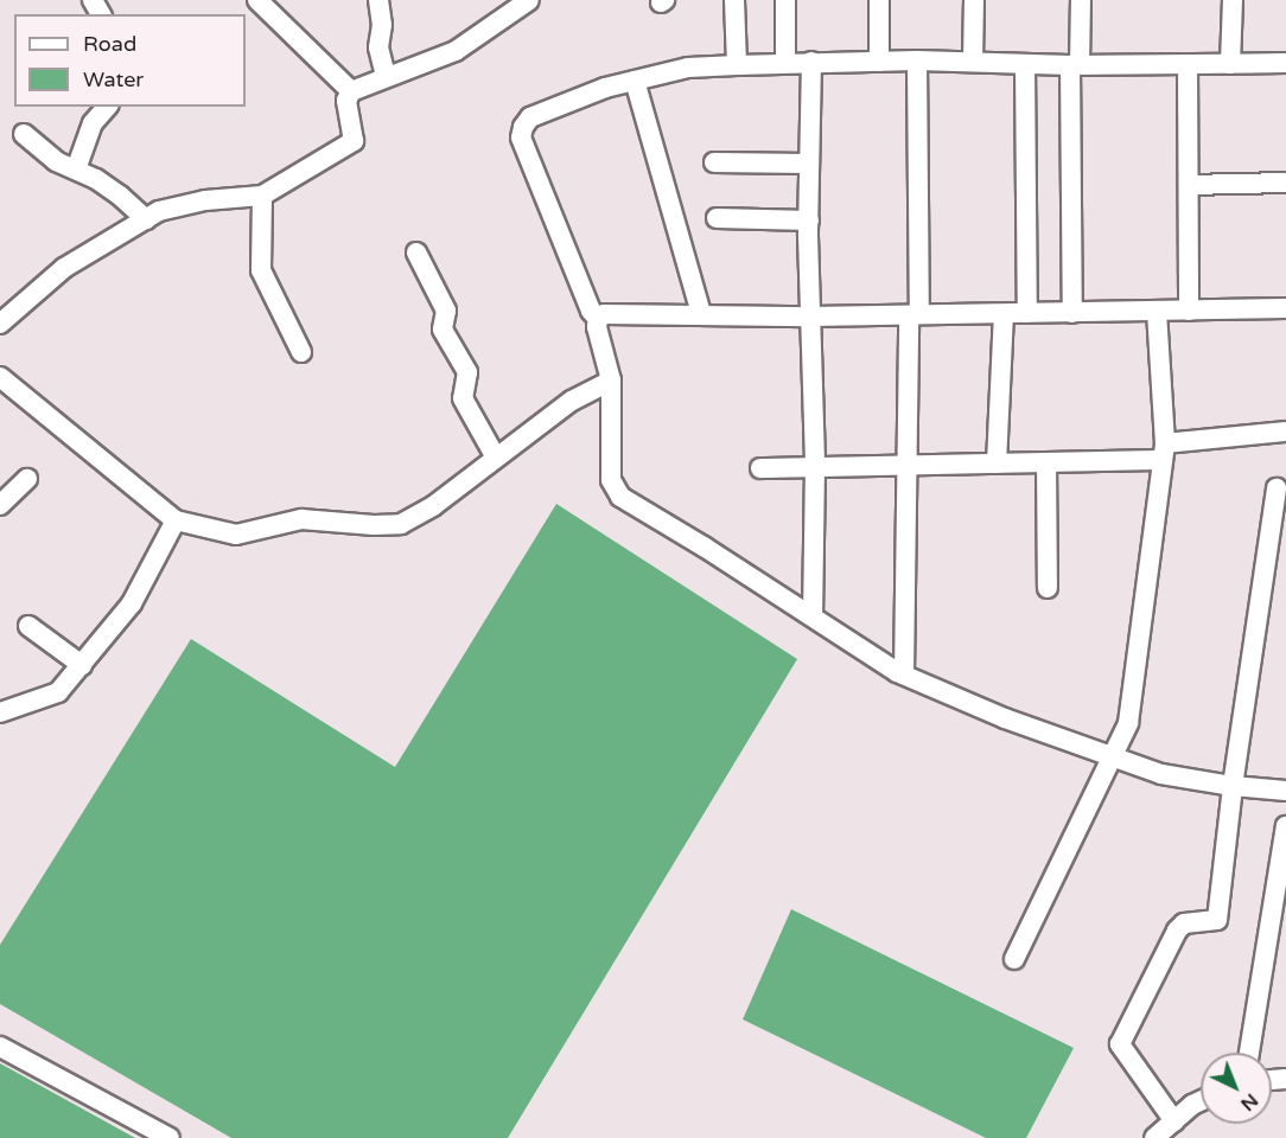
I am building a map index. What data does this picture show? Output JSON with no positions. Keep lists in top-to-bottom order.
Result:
{
  "legend": ["Road", "Water"],
  "north": "bottom right"
}
